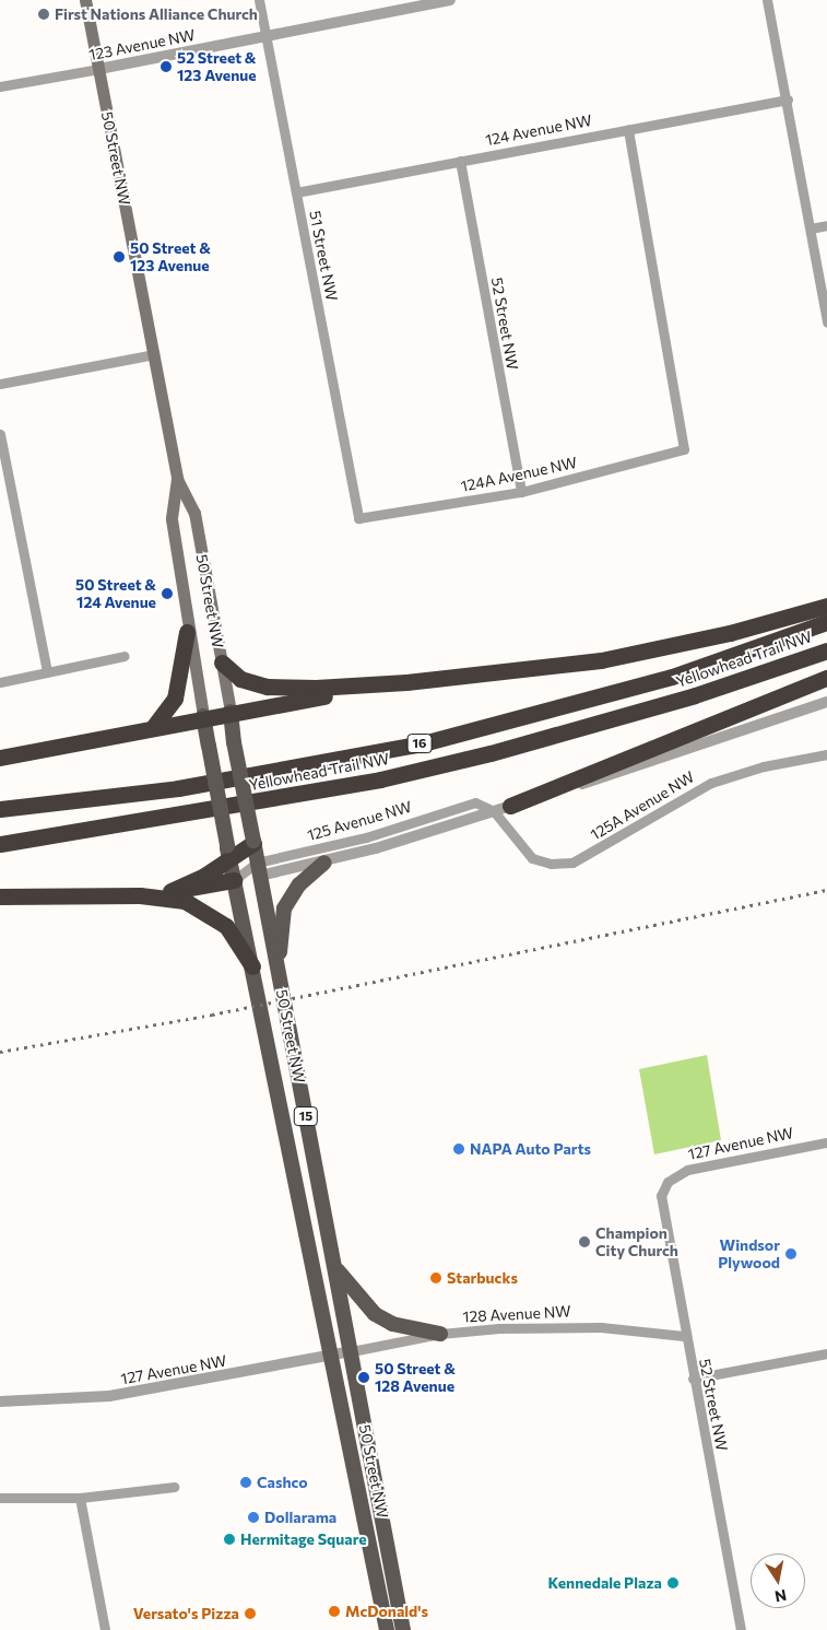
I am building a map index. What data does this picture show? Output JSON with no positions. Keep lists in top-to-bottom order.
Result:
{
  "streets": {
    "highway": ["Yellowhead Trail NW", "16"],
    "main road": ["50 Street NW", "15"],
    "street": [
      "123 Avenue NW",
      "124 Avenue NW",
      "51 Street NW",
      "52 Street NW",
      "124A Avenue NW",
      "125A Avenue NW",
      "125 Avenue NW",
      "127 Avenue NW",
      "128 Avenue NW"
    ]
  },
  "crossings": [
    ["123 Avenue NW", "50 Street NW"],
    ["123 Avenue NW", "51 Street NW"],
    ["124 Avenue NW", "51 Street NW"],
    ["124 Avenue NW", "52 Street NW"],
    ["124 Avenue NW", "124A Avenue NW"],
    ["50 Street NW", "125 Avenue NW"],
    ["50 Street NW", "127 Avenue NW"],
    ["50 Street NW", "128 Avenue NW"],
    ["51 Street NW", "124A Avenue NW"],
    ["52 Street NW", "124A Avenue NW"],
    ["52 Street NW", "127 Avenue NW"],
    ["52 Street NW", "128 Avenue NW"],
    ["125A Avenue NW", "125 Avenue NW"],
    ["127 Avenue NW", "128 Avenue NW"]
  ],
  "places": [
    "First Nations Alliance Church",
    "52 Street & 123 Avenue",
    "50 Street & 123 Avenue",
    "50 Street & 124 Avenue",
    "NAPA Auto Parts",
    "Champion City Church",
    "Windsor Plywood",
    "Starbucks",
    "50 Street & 128 Avenue",
    "Cashco",
    "Dollarama",
    "Hermitage Square",
    "Kennedale Plaza",
    "McDonald's",
    "Versato's Pizza"
  ],
  "north": "bottom"
}
